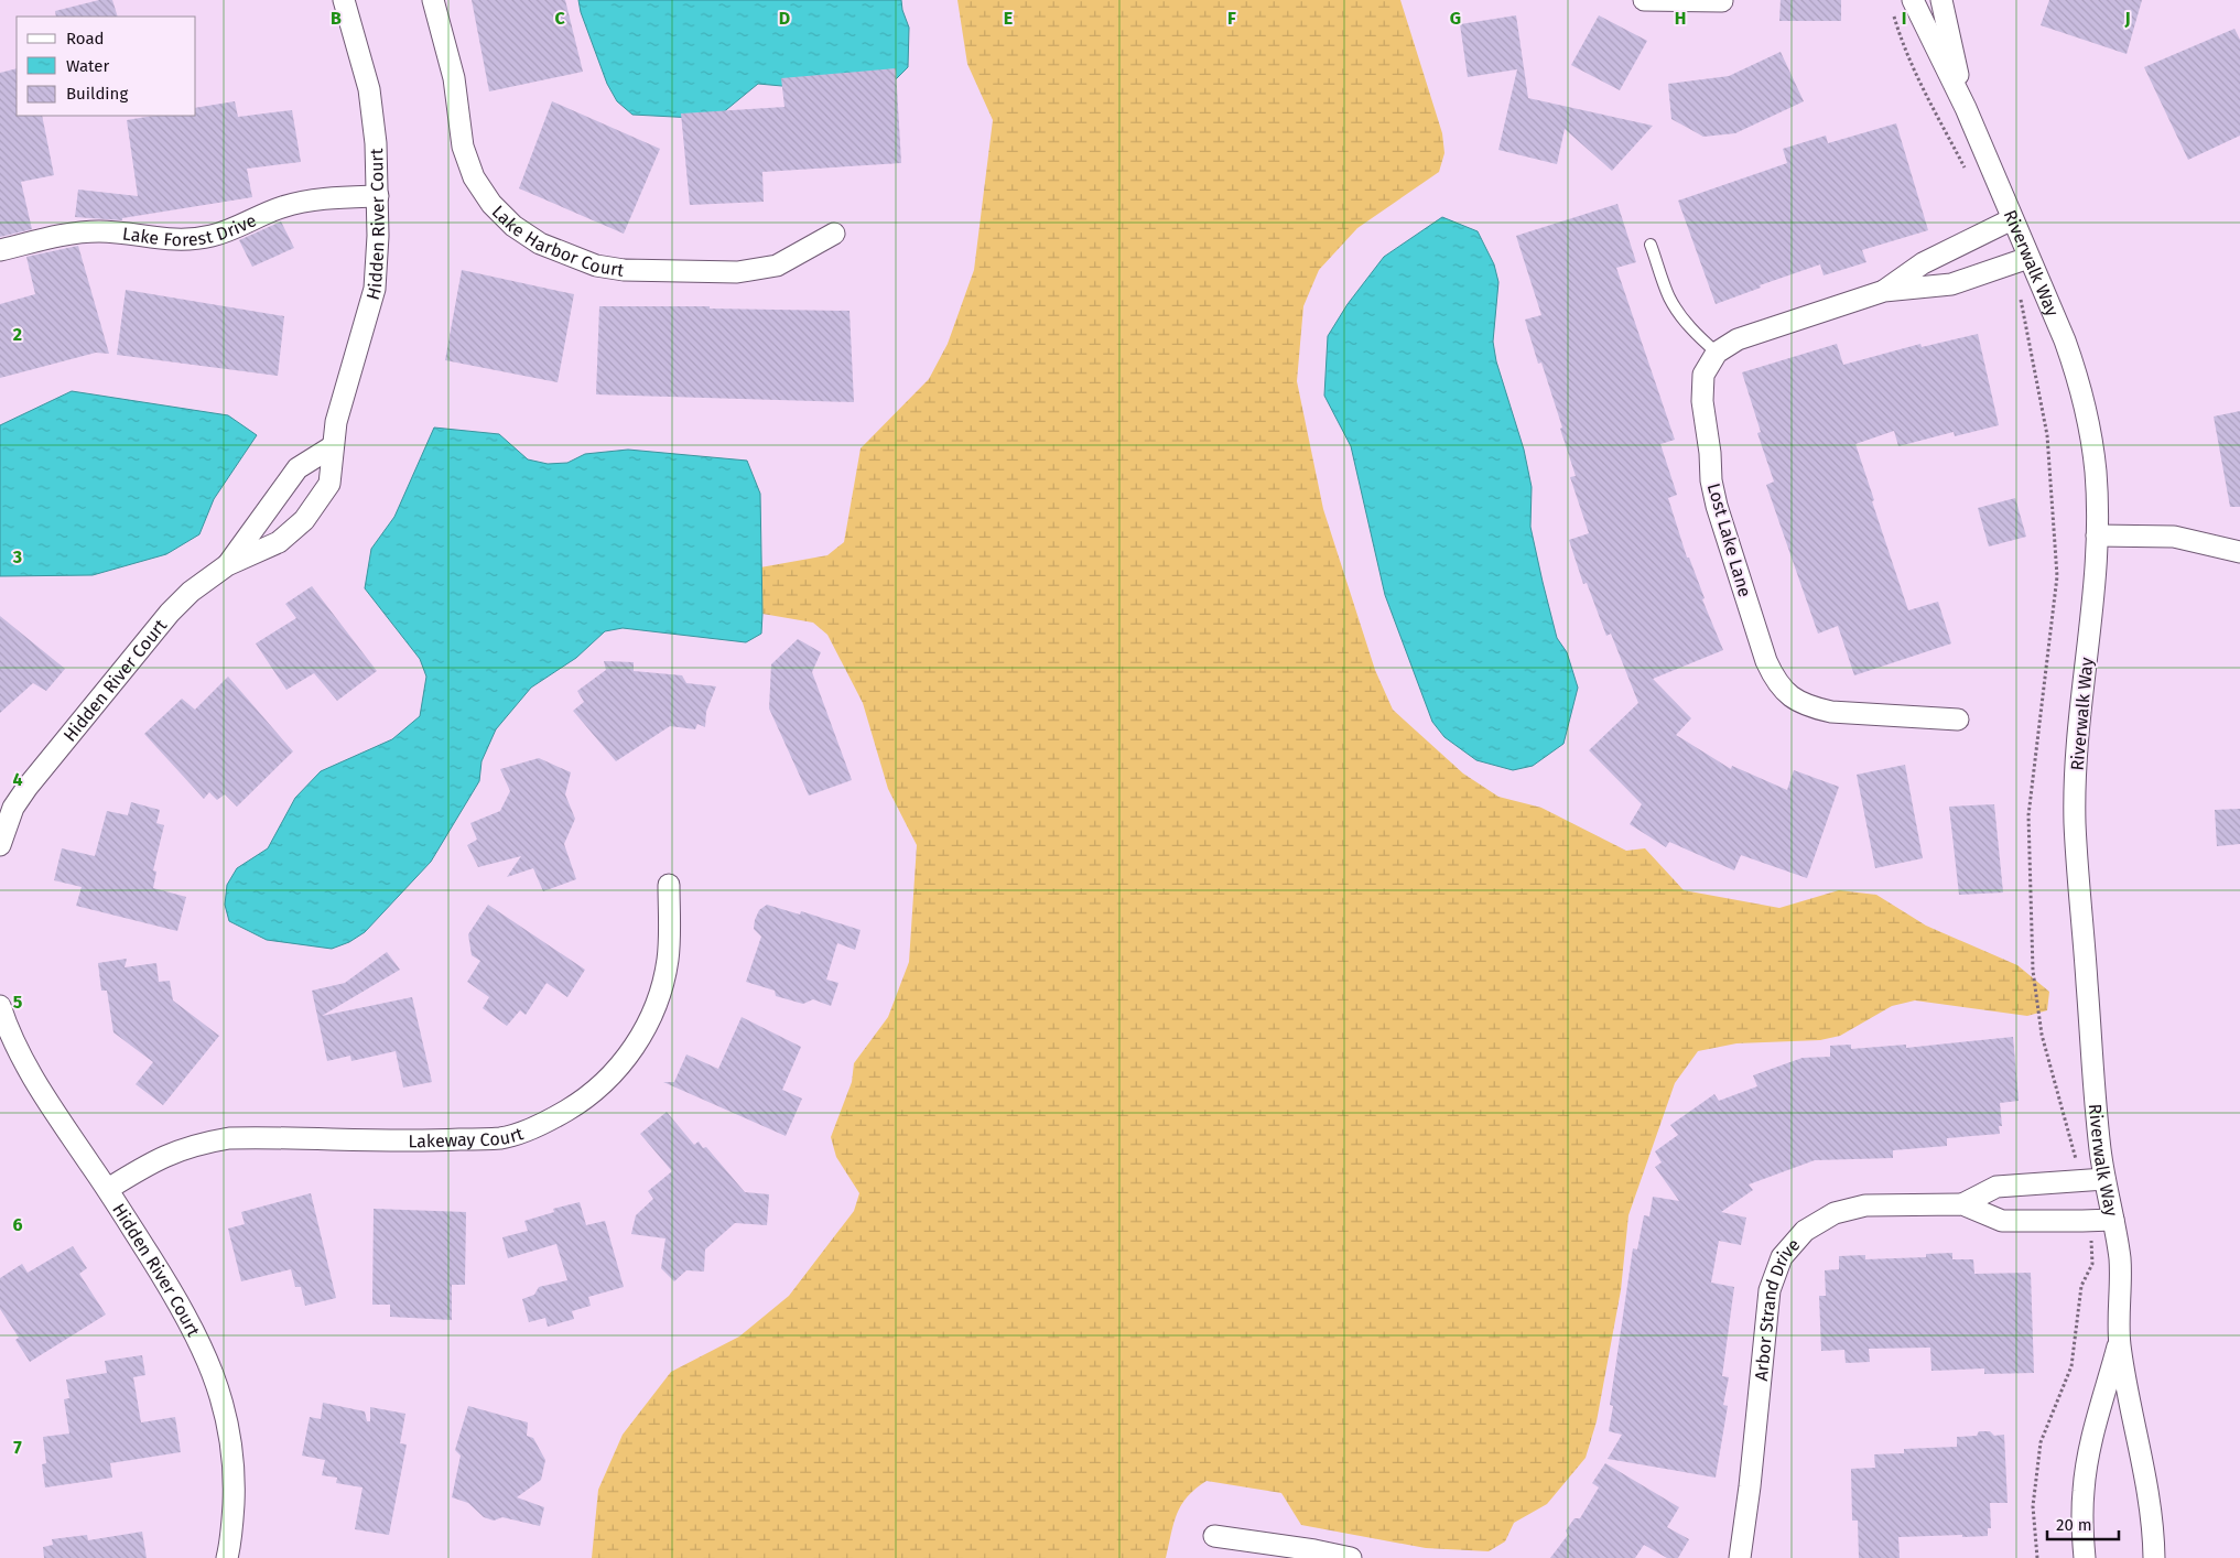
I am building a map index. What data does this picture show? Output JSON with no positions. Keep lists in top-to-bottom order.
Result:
{
  "streets": {
    "street": [
      "Lake Forest Drive",
      "Hidden River Court",
      "Lake Harbor Court",
      "Riverwalk Way",
      "Lost Lake Lane",
      "Lakeway Court",
      "Arbor Strand Drive"
    ]
  },
  "crossings": [
    ["Lake Forest Drive", "Hidden River Court"],
    ["Hidden River Court", "Lakeway Court"],
    ["Riverwalk Way", "Arbor Strand Drive"]
  ],
  "legend": ["Road", "Water", "Building"],
  "scale_bar": "20 m",
  "grid": {
    "columns": [
      "B",
      "C",
      "D",
      "E",
      "F",
      "G",
      "H",
      "I",
      "J"
    ],
    "rows": [
      "2",
      "3",
      "4",
      "5",
      "6",
      "7"
    ]
  }
}
